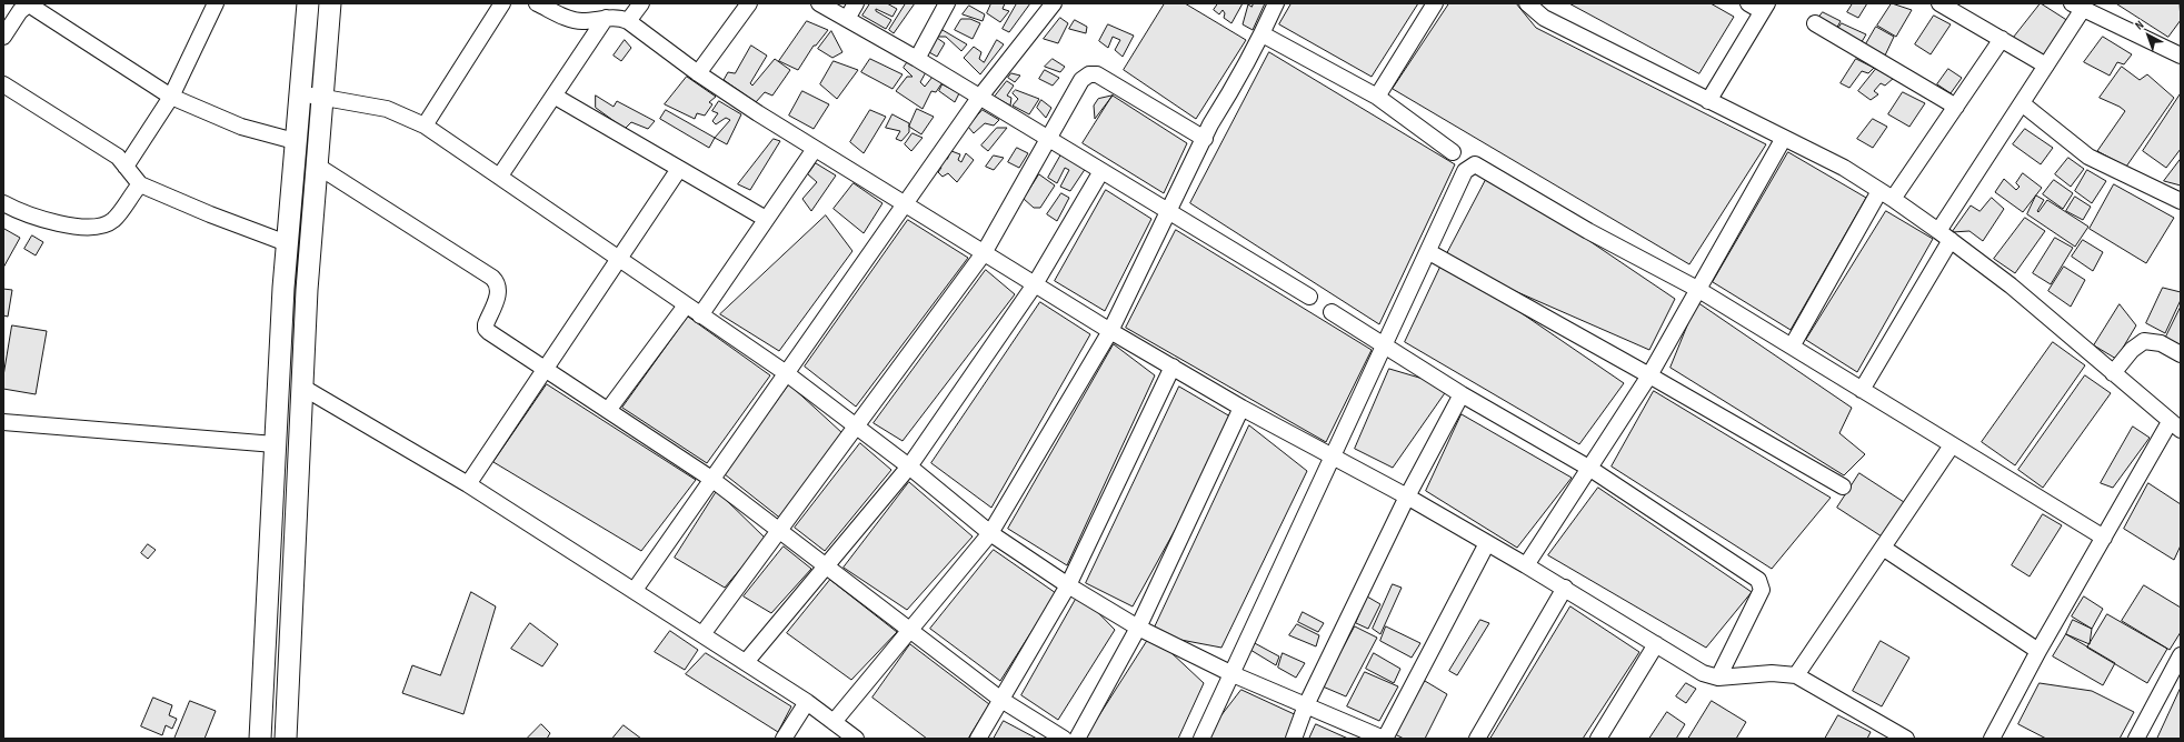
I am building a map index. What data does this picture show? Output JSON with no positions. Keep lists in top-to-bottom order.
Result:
{
  "north": "top left"
}
